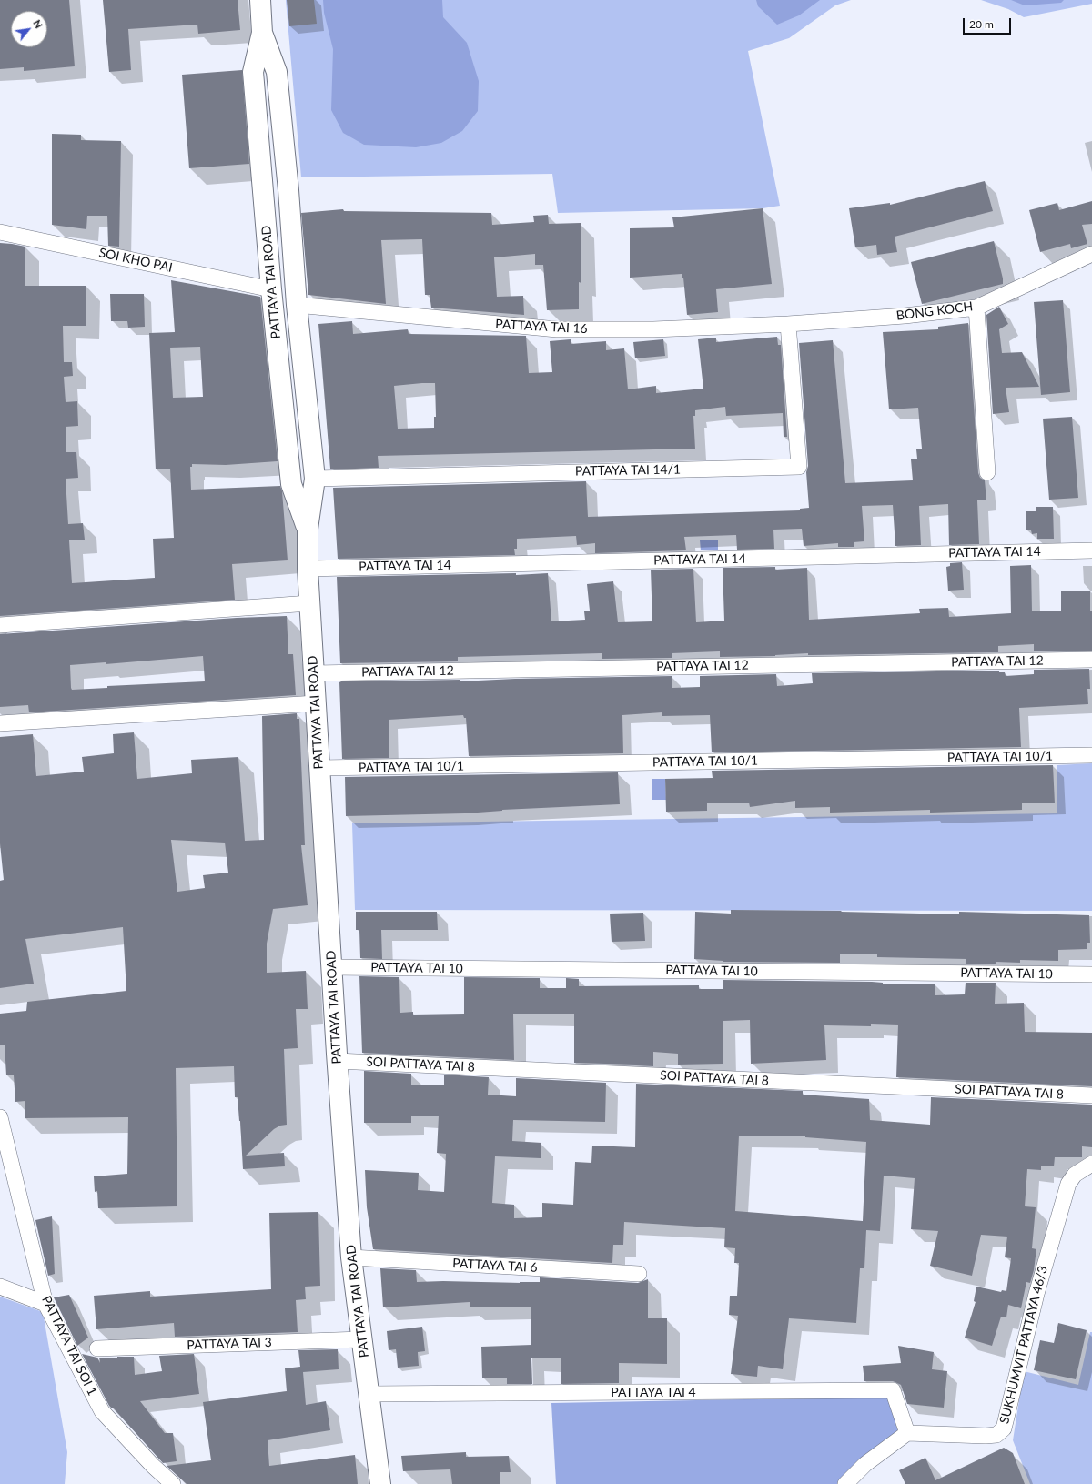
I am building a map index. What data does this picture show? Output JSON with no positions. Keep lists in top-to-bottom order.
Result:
{
  "streets": {
    "main road": ["PATTAYA TAI ROAD"],
    "street": [
      "SOI KHO PAI",
      "BONG KOCH",
      "PATTAYA TAI 16",
      "PATTAYA TAI 14/1",
      "PATTAYA TAI 14",
      "PATTAYA TAI 12",
      "PATTAYA TAI 10/1",
      "PATTAYA TAI 10",
      "SOI PATTAYA TAI 8",
      "PATTAYA TAI 6",
      "PATTAYA TAI 3",
      "SUKHUMVIT PATTAYA 46/3",
      "PATTAYA TAI SOI 1",
      "PATTAYA TAI 4"
    ]
  },
  "crossings": [
    ["SOI KHO PAI", "PATTAYA TAI ROAD"],
    ["PATTAYA TAI ROAD", "PATTAYA TAI 16"],
    ["PATTAYA TAI ROAD", "PATTAYA TAI 14/1"],
    ["PATTAYA TAI ROAD", "PATTAYA TAI 14"],
    ["PATTAYA TAI ROAD", "PATTAYA TAI 12"],
    ["PATTAYA TAI ROAD", "PATTAYA TAI 10/1"],
    ["PATTAYA TAI ROAD", "PATTAYA TAI 10"],
    ["PATTAYA TAI ROAD", "SOI PATTAYA TAI 8"],
    ["PATTAYA TAI ROAD", "PATTAYA TAI 6"],
    ["PATTAYA TAI ROAD", "PATTAYA TAI 3"],
    ["PATTAYA TAI ROAD", "PATTAYA TAI 4"],
    ["BONG KOCH", "PATTAYA TAI 16"],
    ["BONG KOCH", "PATTAYA TAI 14/1"],
    ["PATTAYA TAI 16", "PATTAYA TAI 14/1"],
    ["SUKHUMVIT PATTAYA 46/3", "PATTAYA TAI 4"]
  ],
  "scale_bar": "20 m",
  "north": "top right"
}
